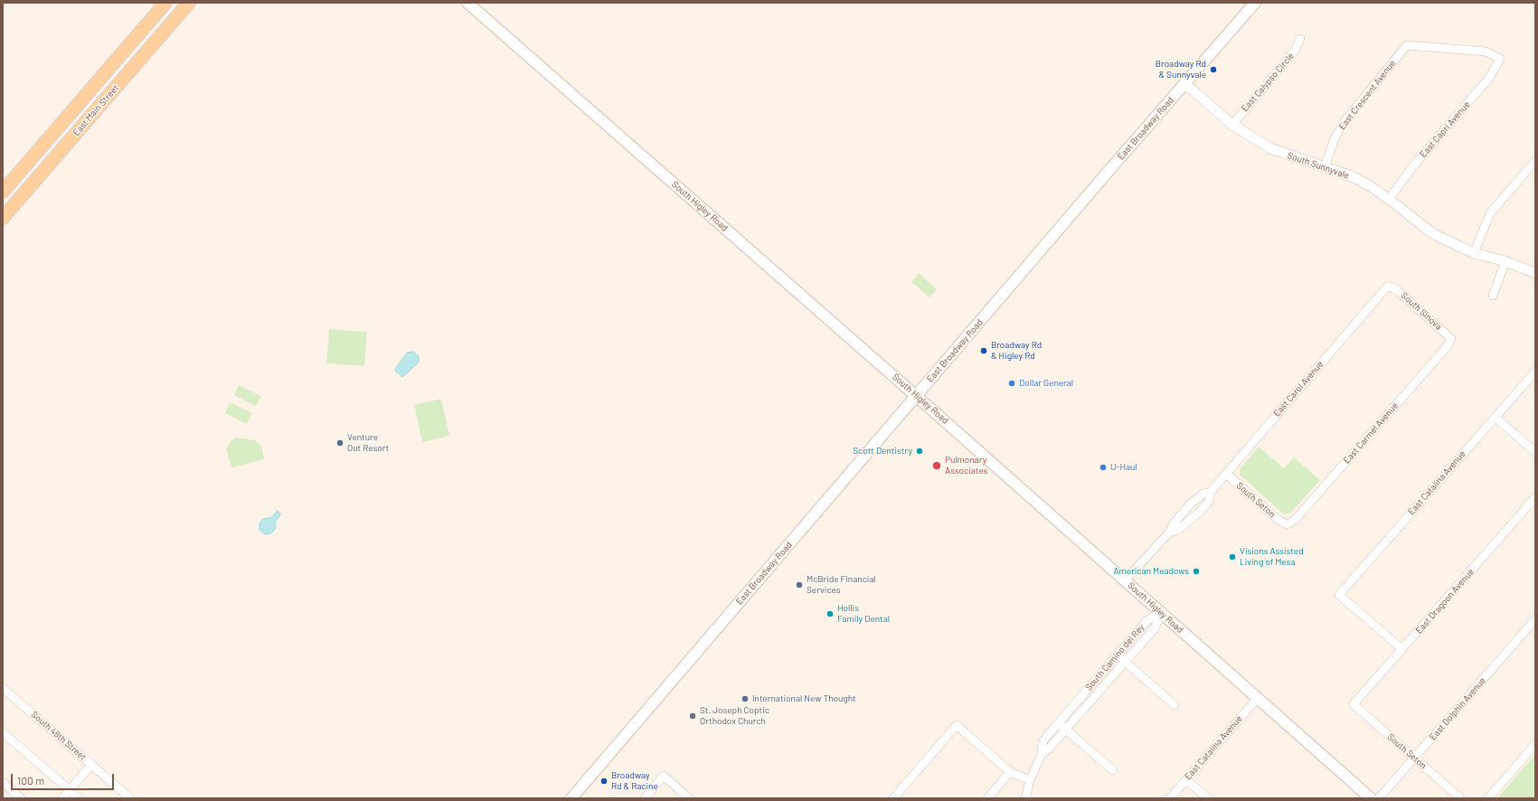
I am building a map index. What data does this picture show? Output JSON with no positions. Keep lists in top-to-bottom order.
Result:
{
  "streets": {
    "main road": ["East Main Street", "East Broadway Road", "South Higley Road"],
    "street": [
      "East Calypso Circle",
      "East Crescent Avenue",
      "East Capri Avenue",
      "South Sunnyvale",
      "South Sinova",
      "East Carol Avenue",
      "East Carmel Avenue",
      "East Catalina Avenue",
      "South Seton",
      "East Dragoon Avenue",
      "South Camino del Rey",
      "East Dolphin Avenue",
      "South 48th Street"
    ]
  },
  "crossings": [
    ["East Calypso Circle", "South Sunnyvale"],
    ["East Crescent Avenue", "East Capri Avenue"],
    ["East Crescent Avenue", "South Sunnyvale"],
    ["East Broadway Road", "South Sunnyvale"],
    ["East Broadway Road", "South Higley Road"],
    ["East Capri Avenue", "South Sunnyvale"],
    ["South Higley Road", "East Carol Avenue"],
    ["South Higley Road", "East Catalina Avenue"],
    ["South Higley Road", "South Camino del Rey"],
    ["South Sinova", "East Carol Avenue"],
    ["South Sinova", "East Carmel Avenue"],
    ["East Carol Avenue", "South Seton"],
    ["East Carmel Avenue", "South Seton"],
    ["East Catalina Avenue", "East Dragoon Avenue"],
    ["South Seton", "East Dragoon Avenue"],
    ["South Seton", "East Dolphin Avenue"]
  ],
  "places": [
    "Broadway Rd & Sunnyvale",
    "Broadway Rd & Higley Rd",
    "Dollar General",
    "Venture Out Resort",
    "Scott Dentistry",
    "Pulmonary Associates",
    "U-Haul",
    "Visions Assisted Living of Mesa",
    "American Meadows",
    "McBride Financial Services",
    "Hollis Family Dental",
    "International New Thought",
    "St. Joseph Coptic Orthodox Church",
    "Broadway Rd & Racine"
  ],
  "scale_bar": "100 m"
}
